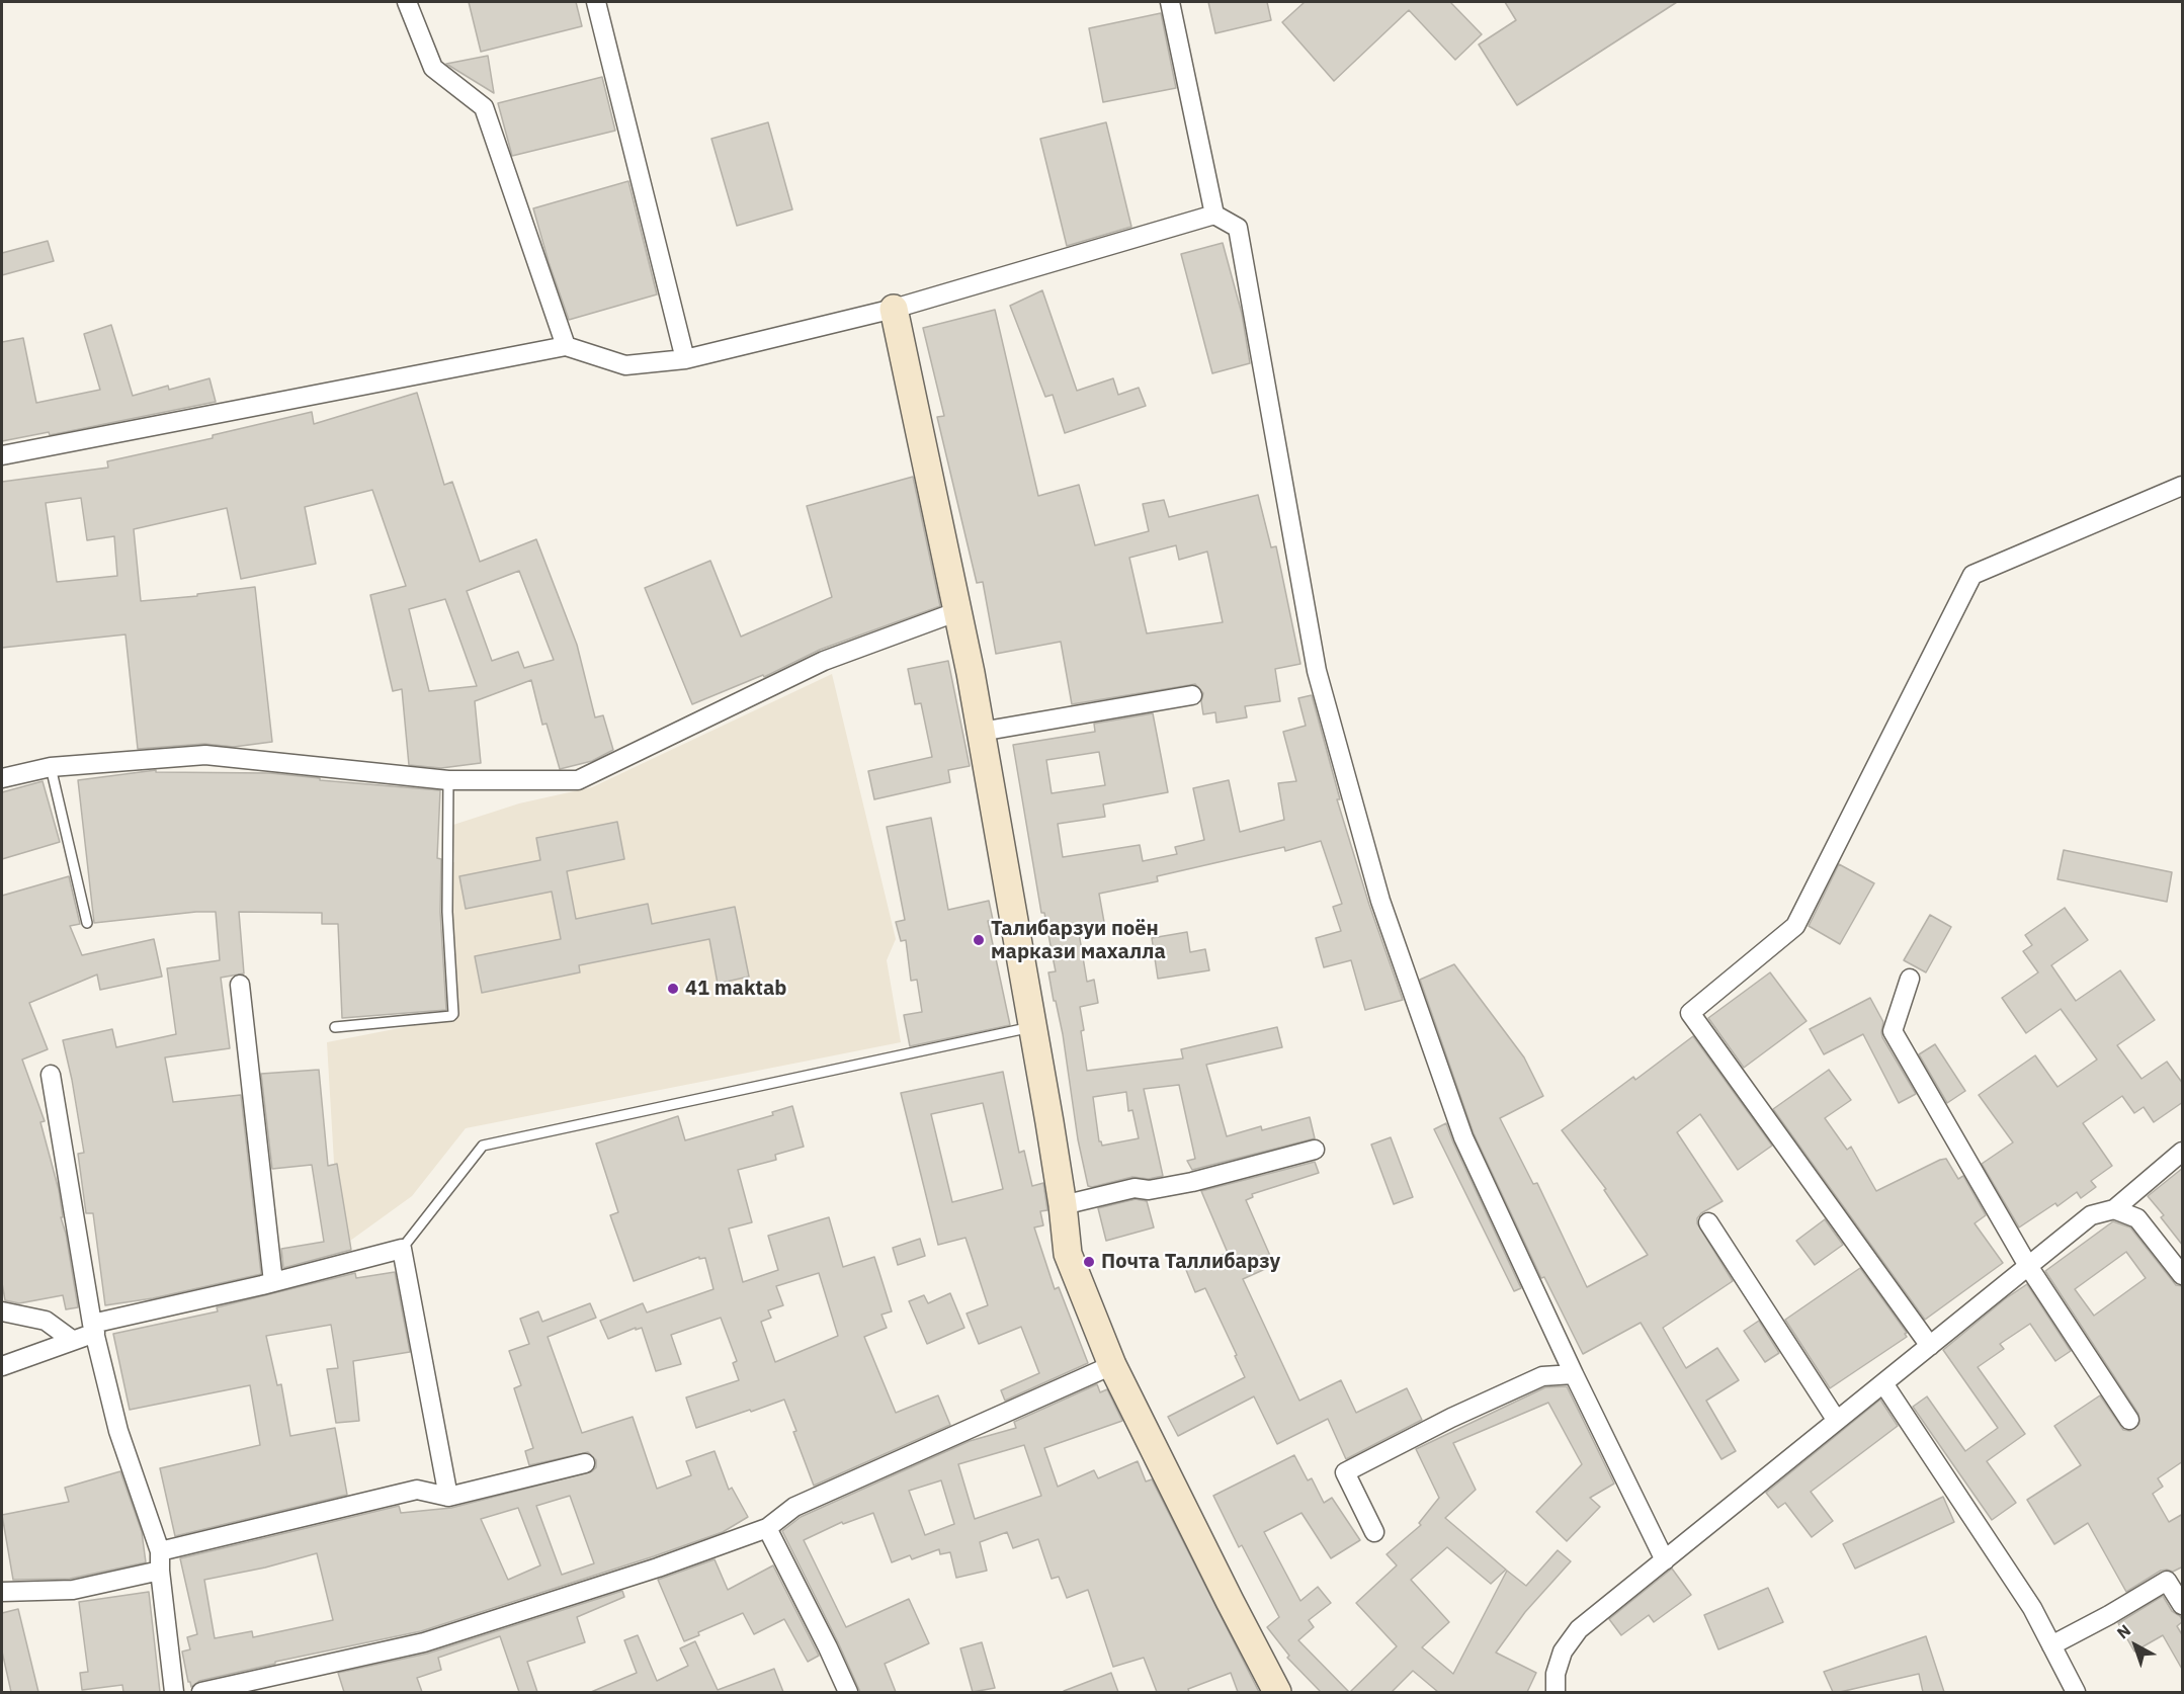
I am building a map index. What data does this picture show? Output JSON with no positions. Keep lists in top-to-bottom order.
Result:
{
  "places": ["Талибарзуи поён маркази махалла", "41 maktab", "Почта Таллибарзу"],
  "north": "top left"
}
